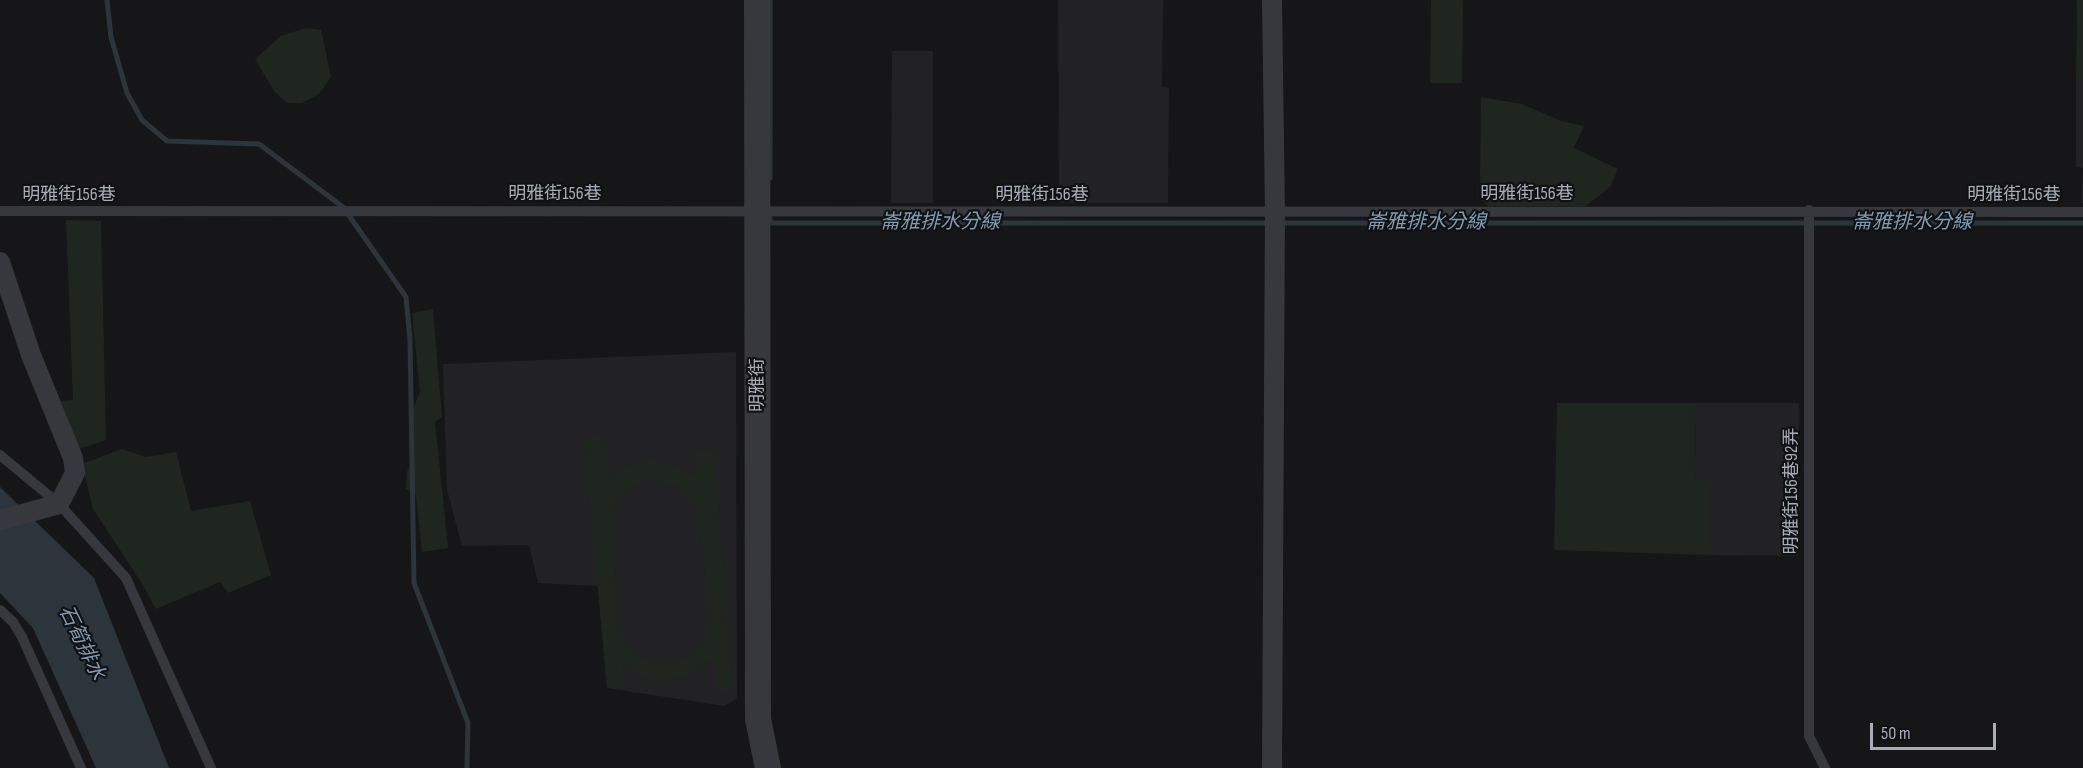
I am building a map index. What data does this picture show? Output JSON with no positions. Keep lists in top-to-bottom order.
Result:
{
  "streets": {
    "street": ["明雅街"],
    "lane": ["明雅街156巷", "明雅街156巷92弄"]
  },
  "crossings": [
    ["明雅街156巷", "明雅街"],
    ["明雅街156巷", "明雅街156巷92弄"]
  ],
  "water": ["崙雅排水分線", "石筍排水"],
  "scale_bar": "50 m"
}
